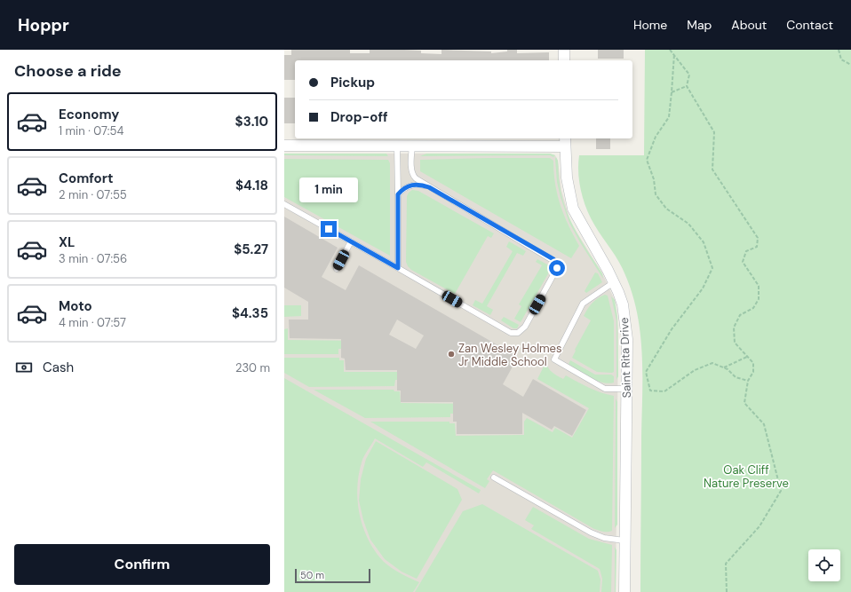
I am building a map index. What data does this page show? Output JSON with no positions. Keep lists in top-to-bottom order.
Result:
{
  "streets": {
    "street": ["Saint Rita Drive"]
  },
  "parks": ["Oak Cliff Nature Preserve"],
  "places": ["Zan Wesley Holmes Jr Middle School"],
  "scale_bar": "50 m",
  "page": {
    "header": "Hoppr",
    "nav": [
      "Home",
      "Map",
      "About",
      "Contact"
    ],
    "heading": "Choose a ride",
    "banner": ["Pickup", "Drop-off"],
    "list": [
      {
        "name": "Economy",
        "note": "1 min · 07:54",
        "value": "$3.10"
      },
      {
        "name": "Comfort",
        "note": "2 min · 07:55",
        "value": "$4.18"
      },
      {
        "name": "XL",
        "note": "3 min · 07:56",
        "value": "$5.27"
      },
      {
        "name": "Moto",
        "note": "4 min · 07:57",
        "value": "$4.35"
      }
    ],
    "bubble": "1 min",
    "pay": ["Cash", "230 m"],
    "buttons": "Confirm",
    "scale": "50 m"
  }
}
